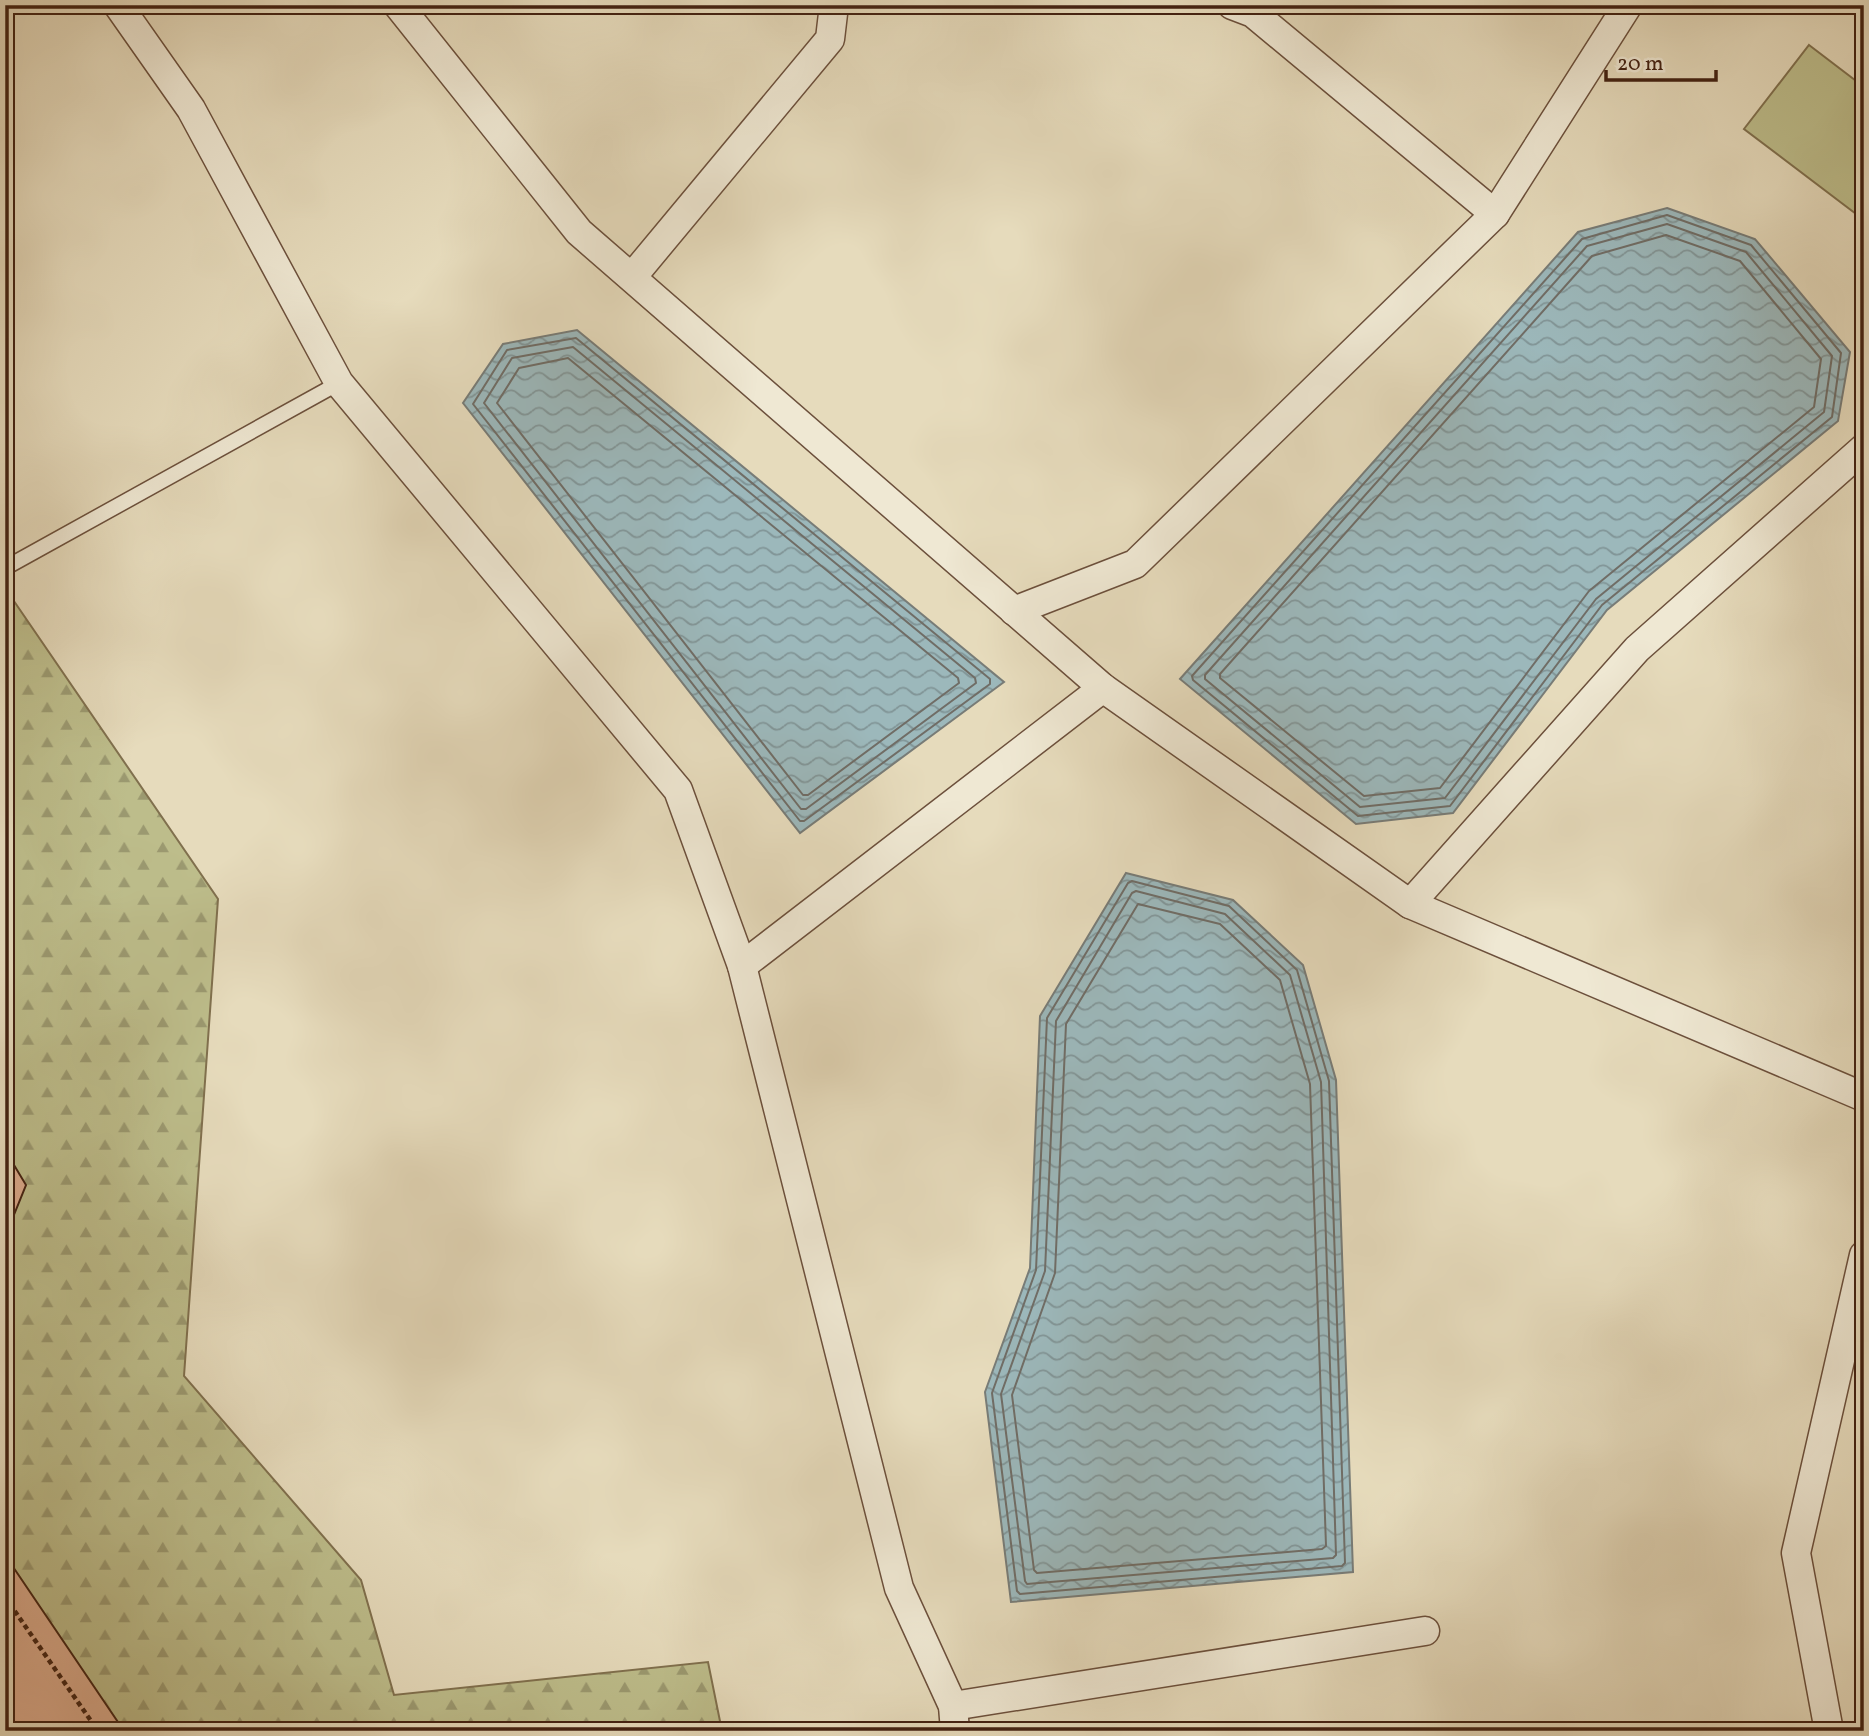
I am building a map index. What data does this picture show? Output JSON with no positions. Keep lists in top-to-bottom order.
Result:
{
  "scale_bar": "20 m"
}
